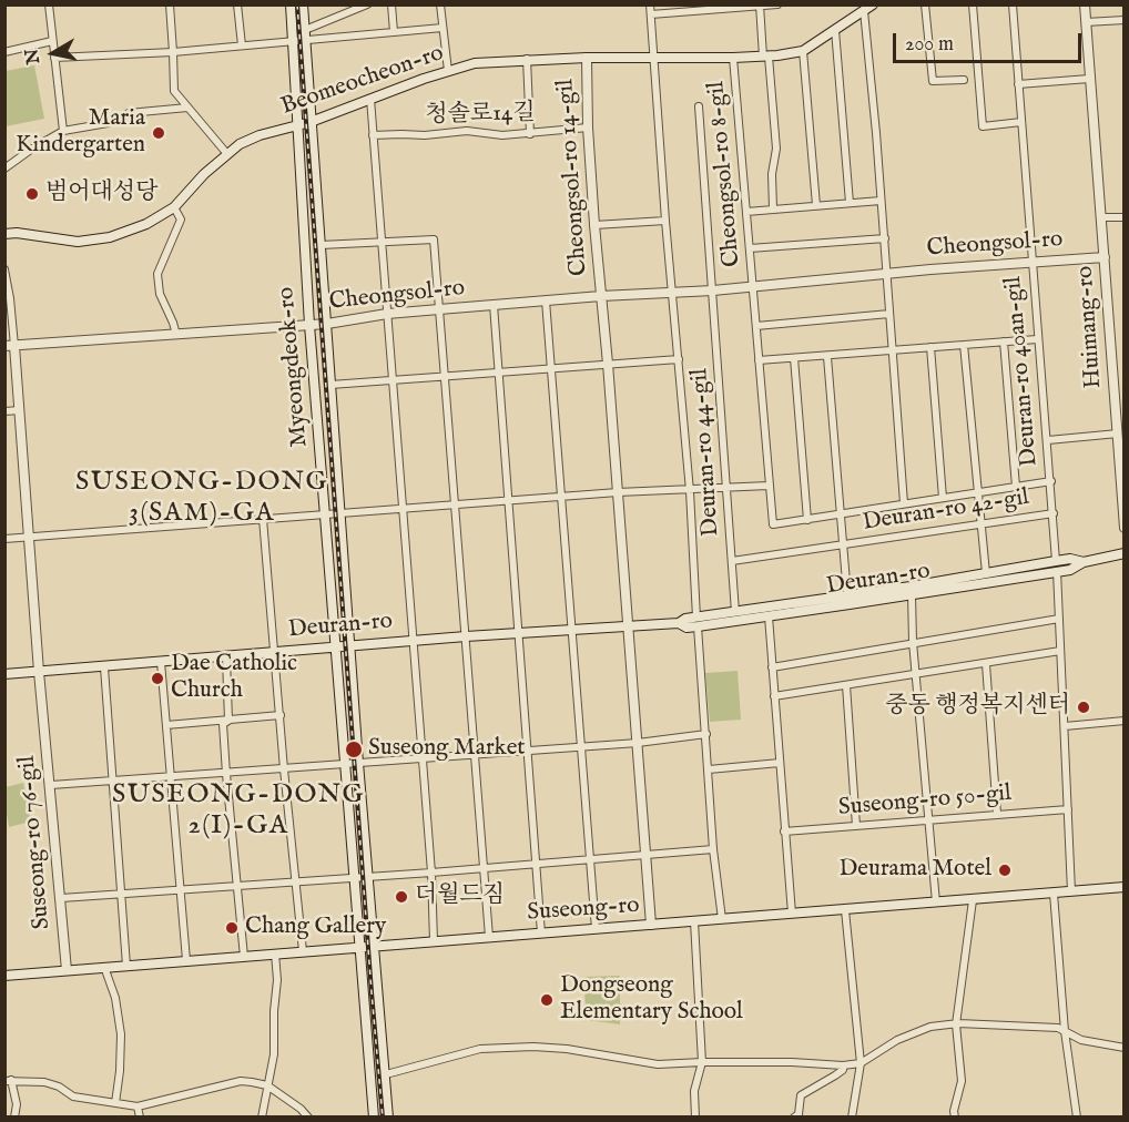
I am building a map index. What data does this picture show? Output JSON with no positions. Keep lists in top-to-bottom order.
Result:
{
  "streets": {
    "main road": [
      "Beomeocheon-ro",
      "Myeongdeok-ro",
      "Deuran-ro",
      "Suseong-ro"
    ],
    "street": [
      "청솔로14길",
      "Cheongsol-ro 8-gil",
      "Cheongsol-ro 14-gil",
      "Cheongsol-ro",
      "Huimang-ro",
      "Deuran-ro 40an-gil",
      "Deuran-ro 44-gil",
      "Deuran-ro 42-gil",
      "Suseong-ro 50-gil",
      "Suseong-ro 76-gil"
    ]
  },
  "crossings": [
    ["Beomeocheon-ro", "Cheongsol-ro 8-gil"],
    ["Beomeocheon-ro", "Cheongsol-ro 14-gil"],
    ["Beomeocheon-ro", "Myeongdeok-ro"],
    ["청솔로14길", "Cheongsol-ro 14-gil"],
    ["Cheongsol-ro 8-gil", "Cheongsol-ro"],
    ["Cheongsol-ro 8-gil", "Deuran-ro 40an-gil"],
    ["Cheongsol-ro 14-gil", "Cheongsol-ro"],
    ["Cheongsol-ro 14-gil", "Deuran-ro"],
    ["Cheongsol-ro 14-gil", "Suseong-ro"],
    ["Cheongsol-ro", "Huimang-ro"],
    ["Cheongsol-ro", "Myeongdeok-ro"],
    ["Cheongsol-ro", "Deuran-ro 40an-gil"],
    ["Cheongsol-ro", "Deuran-ro 44-gil"],
    ["Cheongsol-ro", "Suseong-ro 76-gil"],
    ["Myeongdeok-ro", "Deuran-ro"],
    ["Myeongdeok-ro", "Suseong-ro"],
    ["Deuran-ro 40an-gil", "Deuran-ro 42-gil"],
    ["Deuran-ro 44-gil", "Deuran-ro 42-gil"],
    ["Deuran-ro 44-gil", "Deuran-ro"],
    ["Deuran-ro 42-gil", "Deuran-ro"],
    ["Deuran-ro", "Suseong-ro 76-gil"],
    ["Suseong-ro 76-gil", "Suseong-ro"]
  ],
  "districts": ["SUSEONG-DONG 3(SAM)-GA", "SUSEONG-DONG 2(I)-GA"],
  "places": [
    "Maria Kindergarten",
    "범어대성당",
    "Dae Catholic Church",
    "중동 행정복지센터",
    "Suseong Market",
    "Deurama Motel",
    "더월드짐",
    "Chang Gallery",
    "Dongseong Elementary School"
  ],
  "scale_bar": "200 m",
  "north": "left"
}
